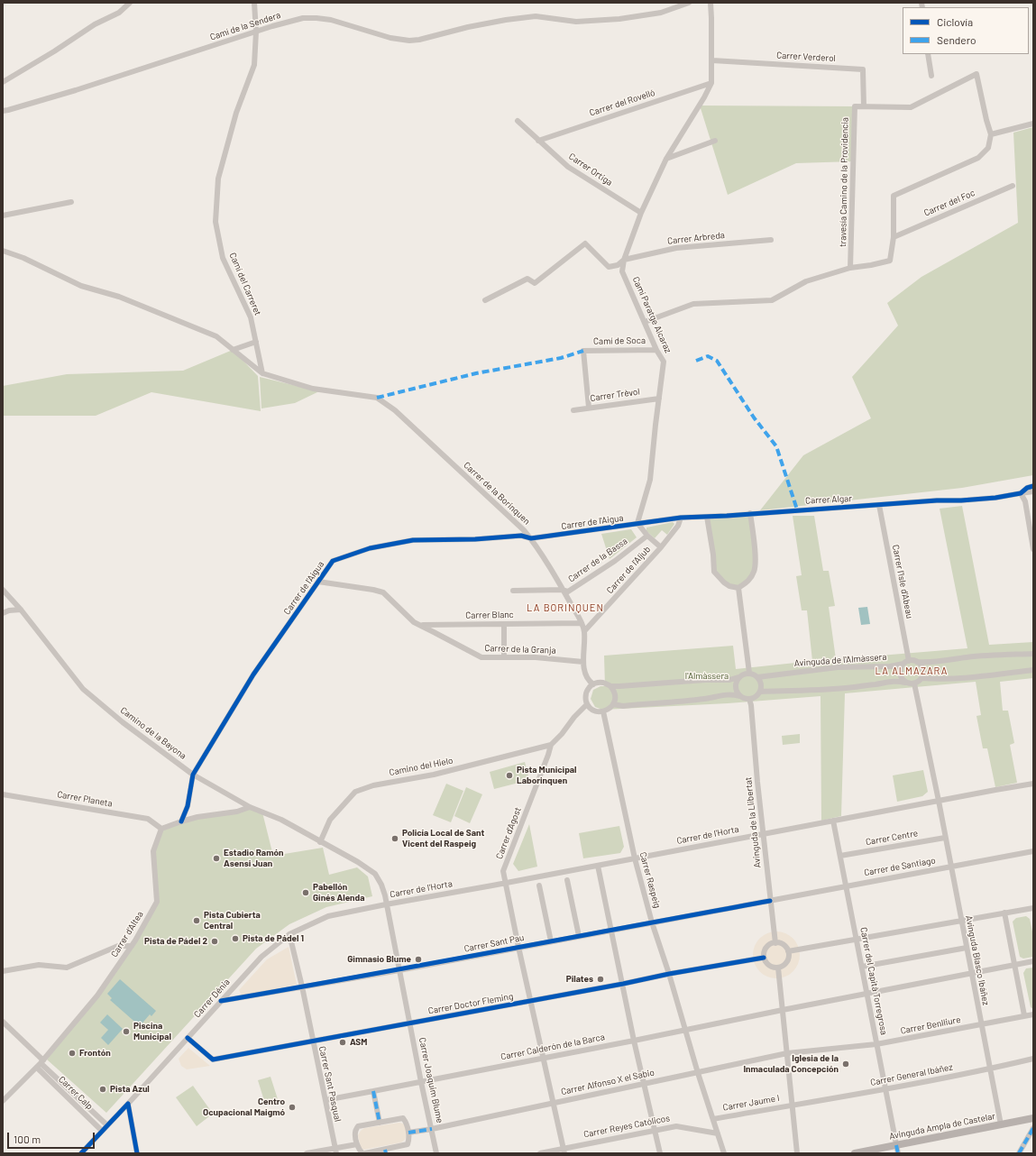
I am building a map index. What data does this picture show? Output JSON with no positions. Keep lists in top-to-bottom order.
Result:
{
  "streets": {
    "main road": ["Avinguda Ampla de Castelar"],
    "street": [
      "Camí de la Sendera",
      "Carrer Verderol",
      "Carrer del Rovelló",
      "Carrer Ortiga",
      "travesía Camino de la Providencia",
      "Carrer del Foc",
      "Carrer Arbreda",
      "Camí del Carreret",
      "Camí Paratge Alcaraz",
      "Camí de Soca",
      "Carrer Trèvol",
      "Carrer de la Borinquen",
      "Carrer Algar",
      "Carrer de l'Aigua",
      "Carrer de la Bassa",
      "Carrer de l'Aljub",
      "Carrer l'Isle d'Abeau",
      "Carrer Blanc",
      "Carrer de la Granja",
      "Avinguda de l'Almàssera",
      "Camino de la Bayona",
      "Camino del Hielo",
      "Carrer Planeta",
      "Avinguda de la Llibertat",
      "Carrer d'Agost",
      "Carrer de l'Horta",
      "Carrer Centre",
      "Carrer de Santiago",
      "Carrer Raspeig",
      "Carrer d'Altea",
      "Carrer Sant Pau",
      "Avinguda Blasco Ibáñez",
      "Carrer del Capità Torregrosa",
      "Carrer Dénia",
      "Carrer Doctor Fleming",
      "Carrer Benlliure",
      "Carrer Calderón de la Barca",
      "Carrer General Ibáñez",
      "Carrer Joaquim Blume",
      "Carrer Alfonso X el Sabio",
      "Carrer Sant Pasqual",
      "Carrer Calp",
      "Carrer Jaume I",
      "Carrer Reyes Católicos"
    ]
  },
  "crossings": [
    ["Camí de la Sendera", "Camí del Carreret"],
    ["Carrer Verderol", "travesía Camino de la Providencia"],
    ["Carrer Verderol", "Camí Paratge Alcaraz"],
    ["Carrer del Rovelló", "Carrer Ortiga"],
    ["Carrer del Rovelló", "Camí Paratge Alcaraz"],
    ["Carrer Ortiga", "Camí Paratge Alcaraz"],
    ["Carrer Arbreda", "Camí Paratge Alcaraz"],
    ["Camí del Carreret", "Carrer de la Borinquen"],
    ["Camí Paratge Alcaraz", "Camí de Soca"],
    ["Camí Paratge Alcaraz", "Carrer Trèvol"],
    ["Camí Paratge Alcaraz", "Carrer Algar"],
    ["Camí Paratge Alcaraz", "Carrer de l'Aigua"],
    ["Camí de Soca", "Carrer Trèvol"],
    ["Carrer de la Borinquen", "Carrer de l'Aigua"],
    ["Carrer de la Borinquen", "Carrer de la Bassa"],
    ["Carrer de la Borinquen", "Carrer de l'Aljub"],
    ["Carrer de la Borinquen", "Carrer Blanc"],
    ["Carrer de la Borinquen", "Carrer de la Granja"],
    ["Carrer de la Borinquen", "Carrer d'Agost"],
    ["Carrer de la Borinquen", "Carrer Raspeig"],
    ["Carrer Algar", "Carrer de l'Aigua"],
    ["Carrer Algar", "Carrer de l'Aljub"],
    ["Carrer Algar", "Carrer l'Isle d'Abeau"],
    ["Carrer de l'Aigua", "Carrer de la Granja"],
    ["Carrer de l'Aigua", "Camino de la Bayona"],
    ["Carrer l'Isle d'Abeau", "Avinguda de l'Almàssera"],
    ["Carrer Blanc", "Carrer de la Granja"],
    ["Avinguda de l'Almàssera", "Avinguda de la Llibertat"],
    ["Camino de la Bayona", "Camino del Hielo"],
    ["Camino de la Bayona", "Carrer de l'Horta"],
    ["Camino de la Bayona", "Carrer Dénia"],
    ["Camino de la Bayona", "Carrer Joaquim Blume"],
    ["Camino del Hielo", "Carrer d'Agost"],
    ["Carrer Planeta", "Carrer d'Altea"],
    ["Avinguda de la Llibertat", "Carrer de l'Horta"],
    ["Avinguda de la Llibertat", "Carrer de Santiago"],
    ["Avinguda de la Llibertat", "Carrer Sant Pau"],
    ["Avinguda de la Llibertat", "Carrer Doctor Fleming"],
    ["Carrer d'Agost", "Carrer de l'Horta"],
    ["Carrer d'Agost", "Carrer Raspeig"],
    ["Carrer d'Agost", "Carrer Sant Pau"],
    ["Carrer d'Agost", "Carrer Doctor Fleming"],
    ["Carrer d'Agost", "Carrer Calderón de la Barca"],
    ["Carrer d'Agost", "Carrer Alfonso X el Sabio"],
    ["Carrer d'Agost", "Carrer Reyes Católicos"],
    ["Carrer de l'Horta", "Carrer Raspeig"],
    ["Carrer de l'Horta", "Avinguda Blasco Ibáñez"],
    ["Carrer de l'Horta", "Carrer del Capità Torregrosa"],
    ["Carrer de l'Horta", "Carrer Dénia"],
    ["Carrer de l'Horta", "Carrer Joaquim Blume"],
    ["Carrer Centre", "Avinguda Blasco Ibáñez"],
    ["Carrer Centre", "Carrer del Capità Torregrosa"],
    ["Carrer de Santiago", "Carrer Sant Pau"],
    ["Carrer de Santiago", "Avinguda Blasco Ibáñez"],
    ["Carrer de Santiago", "Carrer del Capità Torregrosa"],
    ["Carrer Raspeig", "Carrer Sant Pau"],
    ["Carrer Raspeig", "Carrer Doctor Fleming"],
    ["Carrer Raspeig", "Carrer Calderón de la Barca"],
    ["Carrer Raspeig", "Carrer Alfonso X el Sabio"],
    ["Carrer Raspeig", "Carrer Jaume I"],
    ["Carrer Raspeig", "Carrer Reyes Católicos"],
    ["Carrer d'Altea", "Carrer Calp"],
    ["Carrer Sant Pau", "Carrer Dénia"],
    ["Carrer Sant Pau", "Carrer Joaquim Blume"],
    ["Carrer Sant Pau", "Carrer Sant Pasqual"],
    ["Avinguda Blasco Ibáñez", "Carrer Benlliure"],
    ["Avinguda Blasco Ibáñez", "Carrer Calderón de la Barca"],
    ["Avinguda Blasco Ibáñez", "Carrer General Ibáñez"],
    ["Avinguda Blasco Ibáñez", "Avinguda Ampla de Castelar"],
    ["Carrer del Capità Torregrosa", "Carrer Benlliure"],
    ["Carrer del Capità Torregrosa", "Carrer Calderón de la Barca"],
    ["Carrer del Capità Torregrosa", "Carrer General Ibáñez"],
    ["Carrer del Capità Torregrosa", "Avinguda Ampla de Castelar"],
    ["Carrer Dénia", "Carrer Doctor Fleming"],
    ["Carrer Dénia", "Carrer Joaquim Blume"],
    ["Carrer Dénia", "Carrer Sant Pasqual"],
    ["Carrer Dénia", "Carrer Calp"],
    ["Carrer Doctor Fleming", "Carrer Joaquim Blume"],
    ["Carrer Doctor Fleming", "Carrer Sant Pasqual"],
    ["Carrer Benlliure", "Carrer Alfonso X el Sabio"],
    ["Carrer Calderón de la Barca", "Carrer Joaquim Blume"],
    ["Carrer Calderón de la Barca", "Carrer Sant Pasqual"],
    ["Carrer General Ibáñez", "Carrer Jaume I"],
    ["Carrer Joaquim Blume", "Carrer Alfonso X el Sabio"]
  ],
  "districts": ["LA BORINQUEN", "LA ALMAZARA"],
  "parks": ["l'Almàssera"],
  "places": [
    "Pista Municipal Laborinquen",
    "Policía Local de Sant Vicent del Raspeig",
    "Estadio Ramón Asensi Juan",
    "Pabellón Ginés Alenda",
    "Pista Cubierta Central",
    "Pista de Pádel 1",
    "Pista de Pádel 2",
    "Gimnasio Blume",
    "Pilates",
    "Piscina Municipal",
    "ASM",
    "Frontón",
    "Iglesia de la Inmaculada Concepción",
    "Pista Azul",
    "Centro Ocupacional Maigmó"
  ],
  "legend": ["Ciclovía", "Sendero"],
  "scale_bar": "100 m"
}
